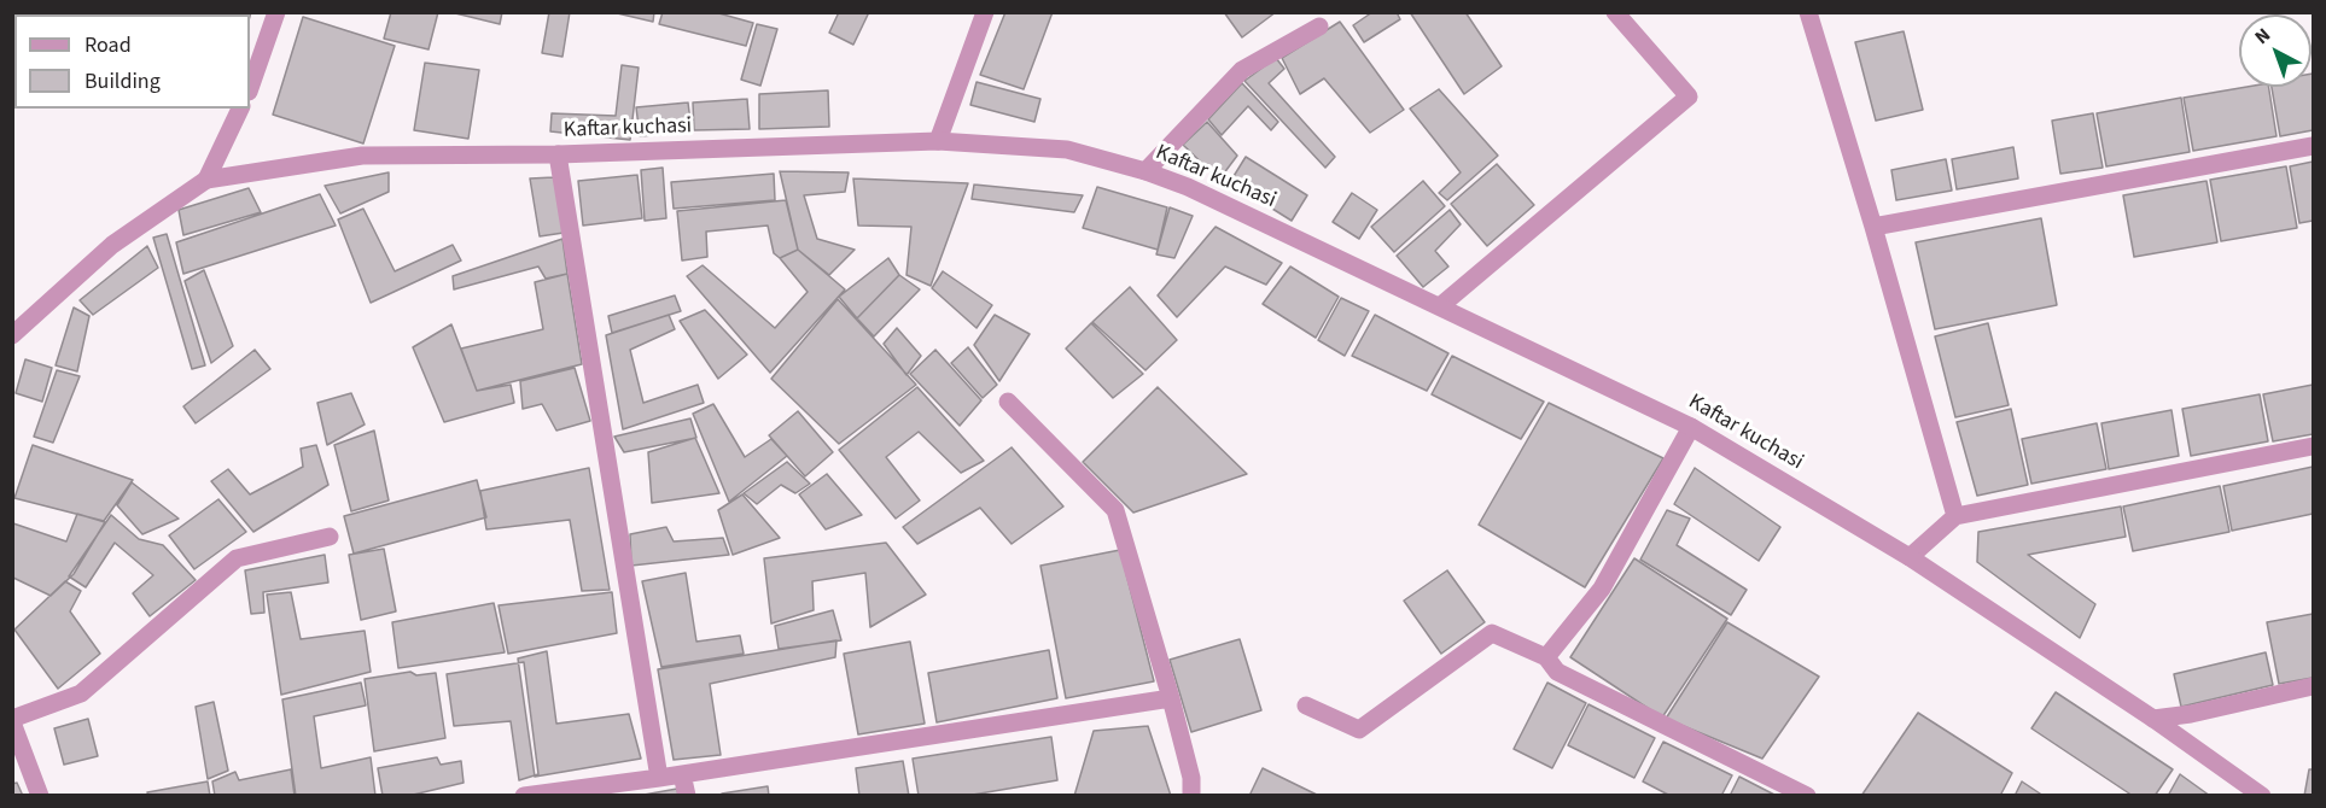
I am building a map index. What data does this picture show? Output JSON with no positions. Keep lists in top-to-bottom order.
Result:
{
  "streets": {
    "street": ["Kaftar kuchasi"]
  },
  "legend": ["Road", "Building"],
  "north": "top left"
}
